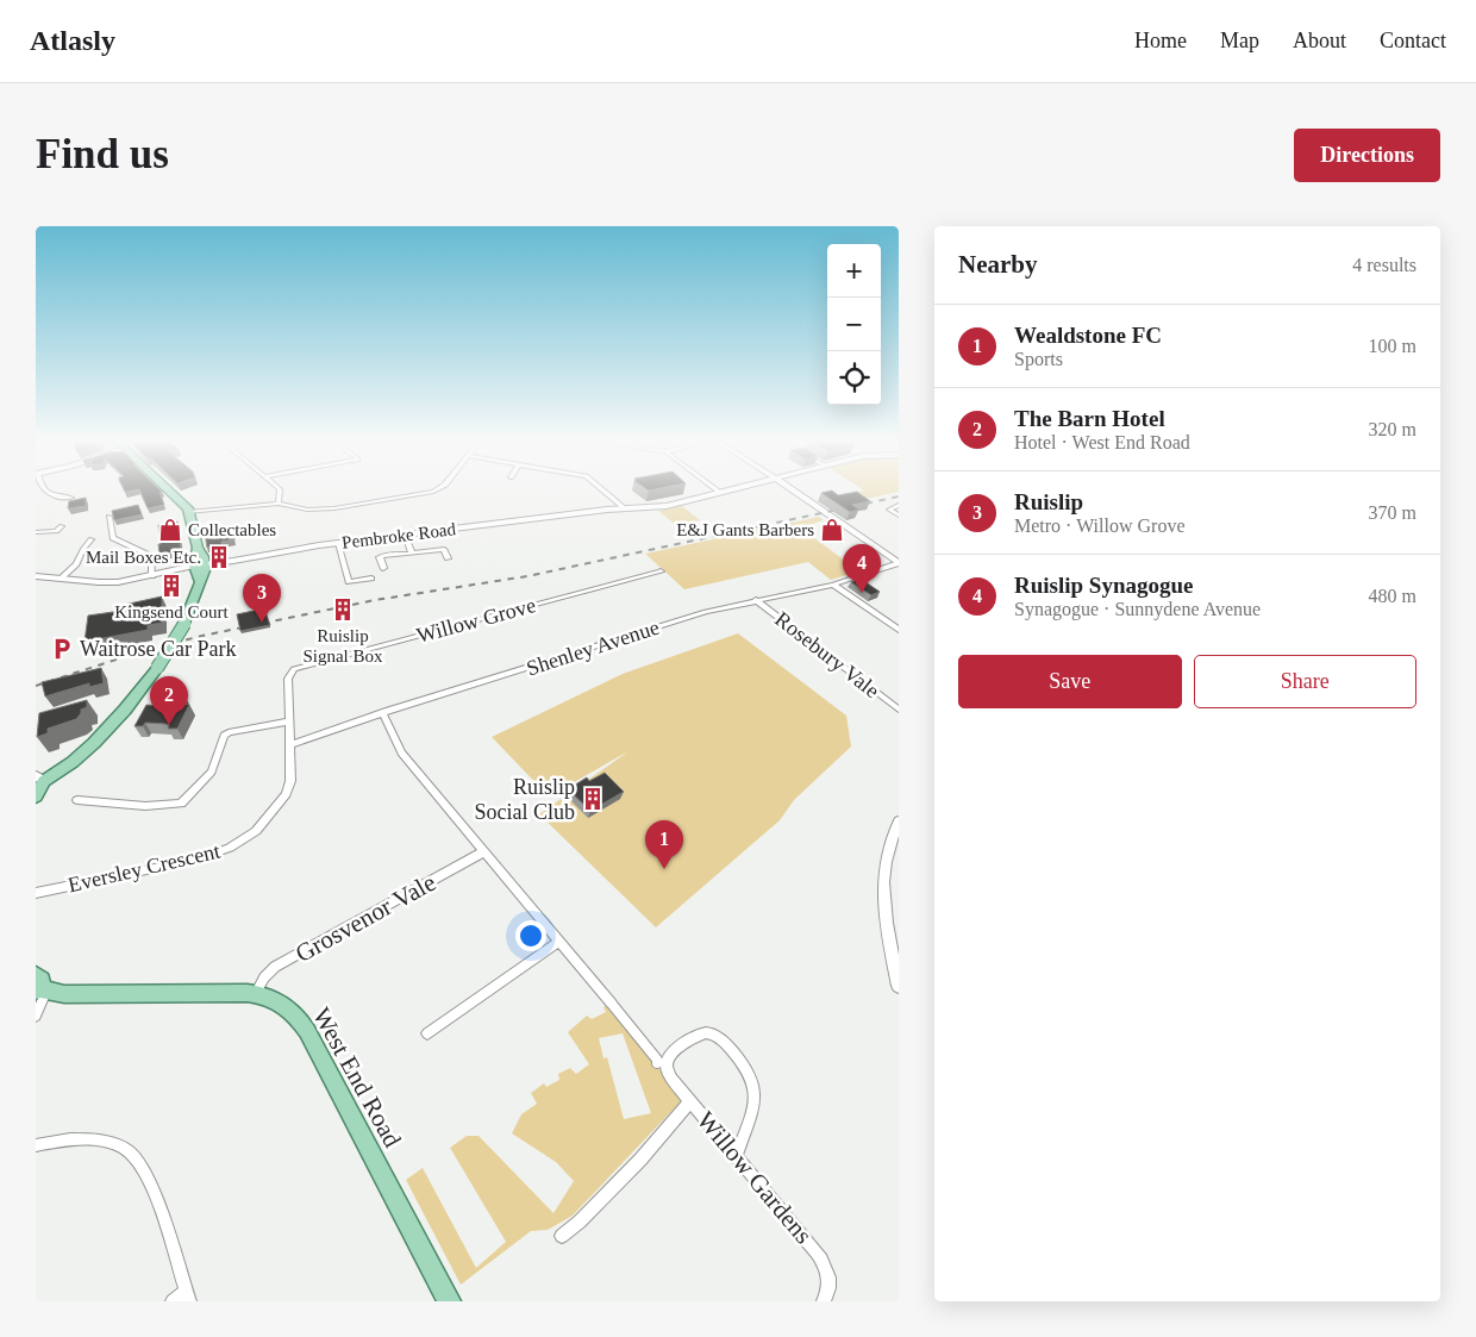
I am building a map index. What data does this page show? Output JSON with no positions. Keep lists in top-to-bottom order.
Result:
{
  "streets": {
    "main road": ["West End Road"],
    "street": [
      "Pembroke Road",
      "Willow Grove",
      "Shenley Avenue",
      "Rosebury Vale",
      "Eversley Crescent",
      "Grosvenor Vale",
      "Willow Gardens"
    ]
  },
  "crossings": [
    ["Willow Grove", "Eversley Crescent"],
    ["Shenley Avenue", "Rosebury Vale"],
    ["Shenley Avenue", "Eversley Crescent"],
    ["Grosvenor Vale", "West End Road"]
  ],
  "places": {
    "shop": ["Collectables", "E&J Gants Barbers"],
    "building": [
      "Mail Boxes Etc.",
      "Kingsend Court",
      "Ruislip Signal Box",
      "Ruislip Social Club"
    ],
    "parking": ["Waitrose Car Park"]
  },
  "page": {
    "header": "Atlasly",
    "nav": [
      "Home",
      "Map",
      "About",
      "Contact"
    ],
    "buttons": [
      "Directions",
      ["Save", "Share"]
    ],
    "title": "Find us",
    "heading": ["Nearby", "4 results"],
    "map_buttons": ["+", "−"],
    "list": [
      {
        "mark": "1",
        "name": "Wealdstone FC",
        "note": "Sports",
        "value": "100 m"
      },
      {
        "mark": "2",
        "name": "The Barn Hotel",
        "note": "Hotel · West End Road",
        "value": "320 m"
      },
      {
        "mark": "3",
        "name": "Ruislip",
        "note": "Metro · Willow Grove",
        "value": "370 m"
      },
      {
        "mark": "4",
        "name": "Ruislip Synagogue",
        "note": "Synagogue · Sunnydene Avenue",
        "value": "480 m"
      }
    ],
    "pins": [
      "4",
      "3",
      "2",
      "1"
    ]
  }
}
